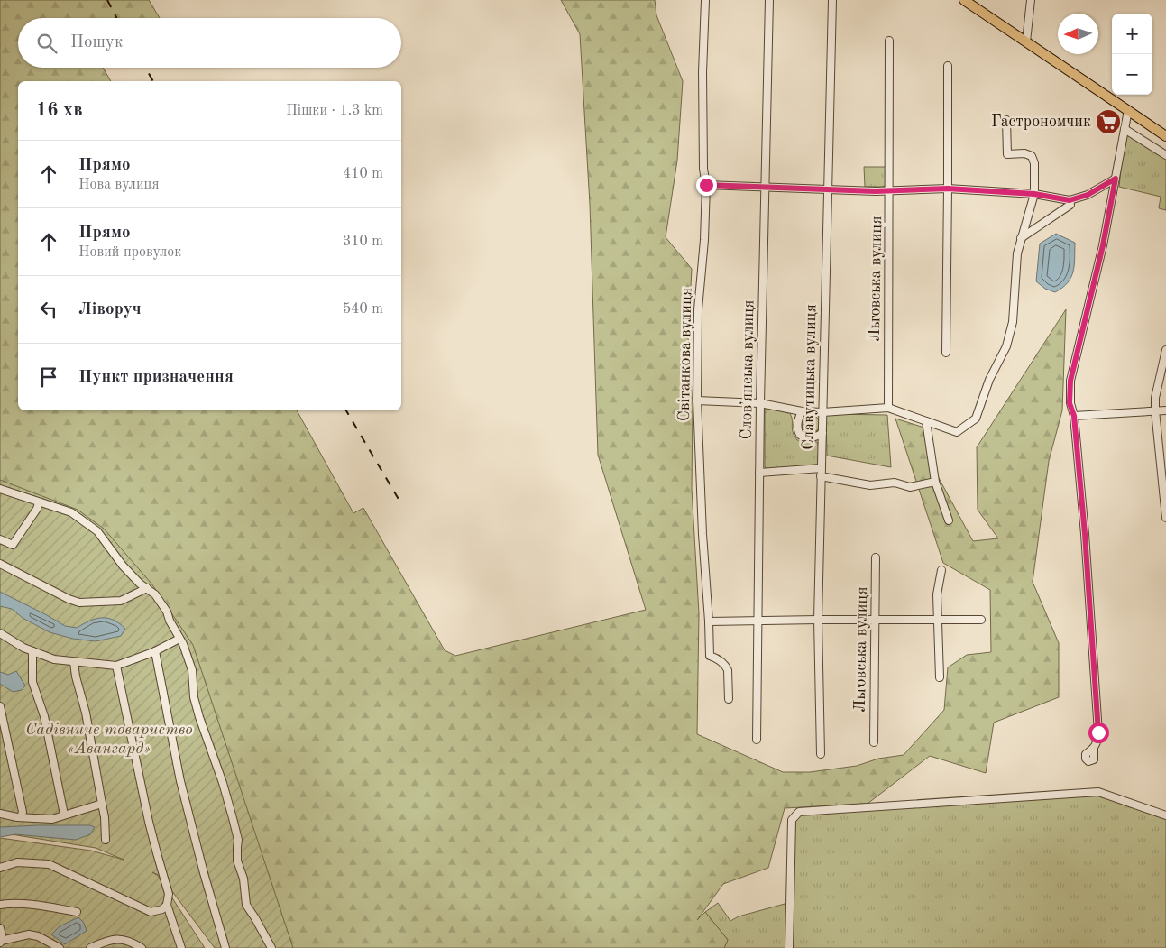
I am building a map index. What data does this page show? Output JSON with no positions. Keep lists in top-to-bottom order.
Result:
{
  "streets": {
    "street": [
      "Льговська вулиця",
      "Світанкова вулиця",
      "Словʼянська вулиця",
      "Славутицька вулиця"
    ]
  },
  "parks": ["Садівниче товариство «Авангард»"],
  "places": {
    "supermarket": ["Гастрономчик"]
  },
  "north": "left",
  "page": {
    "map_buttons": ["+", "−"],
    "search": "Пошук",
    "heading": ["16 хв", "Пішки · 1.3 km"],
    "list": [
      ["Прямо", "Нова вулиця", "410 m"],
      ["Прямо", "Новий провулок", "310 m"],
      ["Ліворуч", "540 m"],
      "Пункт призначення"
    ]
  }
}
